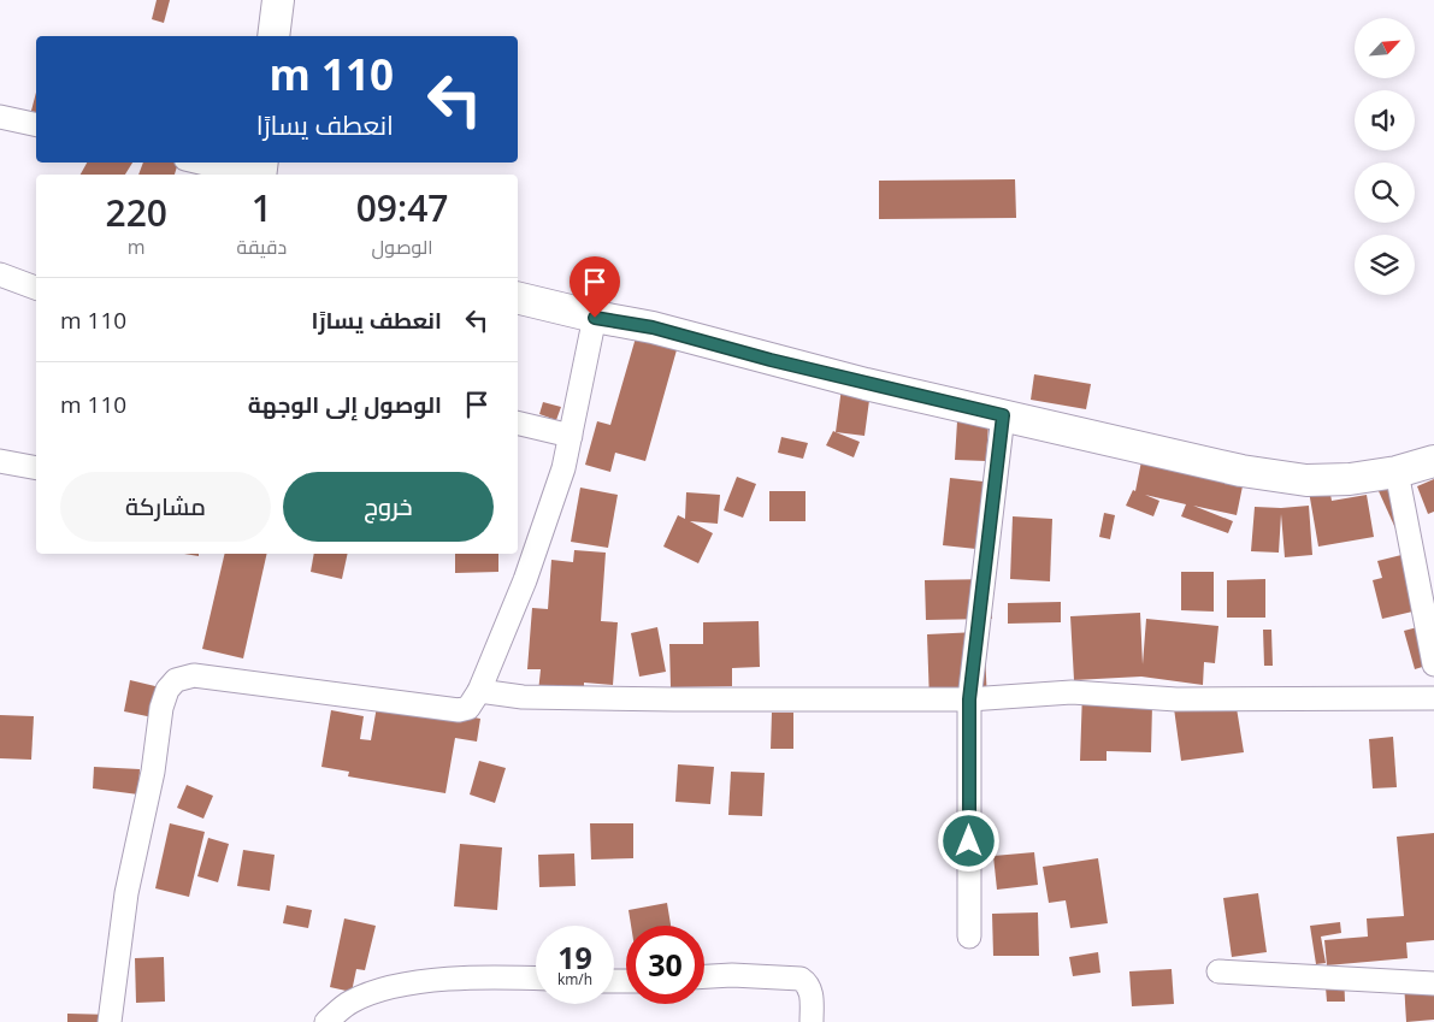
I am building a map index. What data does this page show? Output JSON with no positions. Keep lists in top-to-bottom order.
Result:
{
  "north": "top right",
  "page": {
    "turn": ["110 m", "انعطف يسارًا"],
    "eta": [
      "09:47",
      "الوصول",
      "1",
      "دقيقة",
      "220",
      "m"
    ],
    "list": [
      {
        "name": "انعطف يسارًا",
        "value": "110 m"
      },
      {
        "name": "الوصول إلى الوجهة",
        "value": "110 m"
      }
    ],
    "buttons": ["خروج", "مشاركة"],
    "speed": "19 km/h",
    "limit": "30"
  }
}
